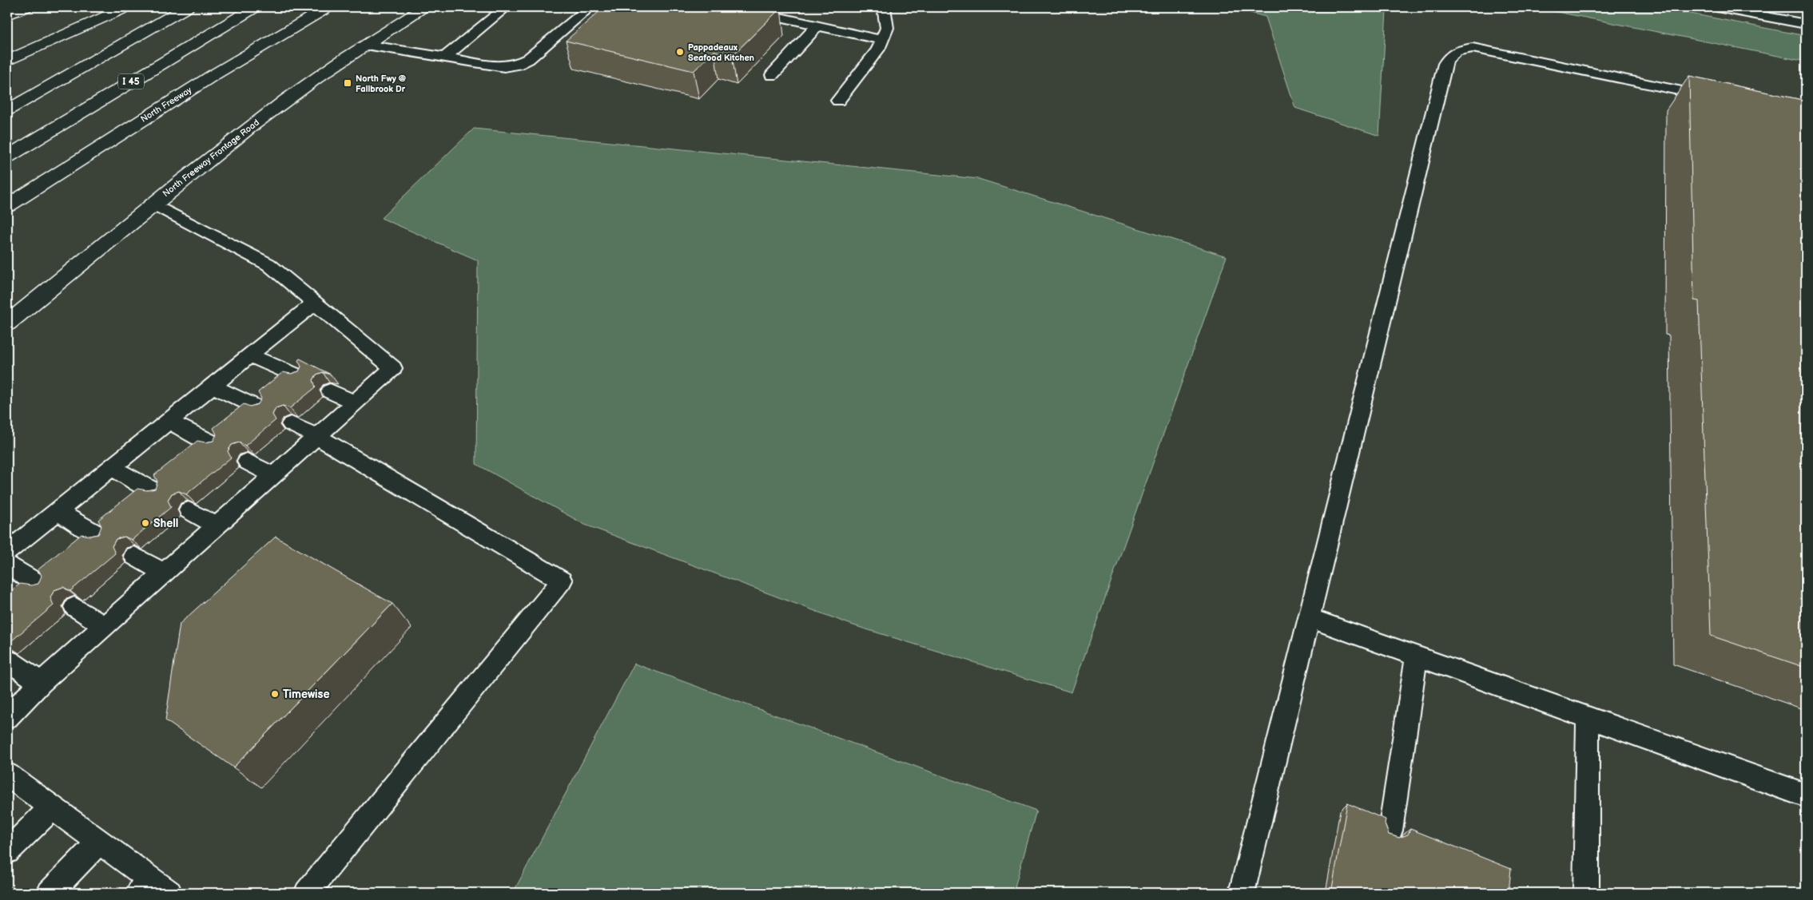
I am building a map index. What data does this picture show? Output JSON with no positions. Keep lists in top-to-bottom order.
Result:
{
  "streets": {
    "main road": ["I 45", "North Freeway", "North Freeway Frontage Road"]
  },
  "places": {
    "other": ["Pappadeaux Seafood Kitchen", "Shell", "Timewise"],
    "transit": ["North Fwy @ Fallbrook Dr"]
  }
}
